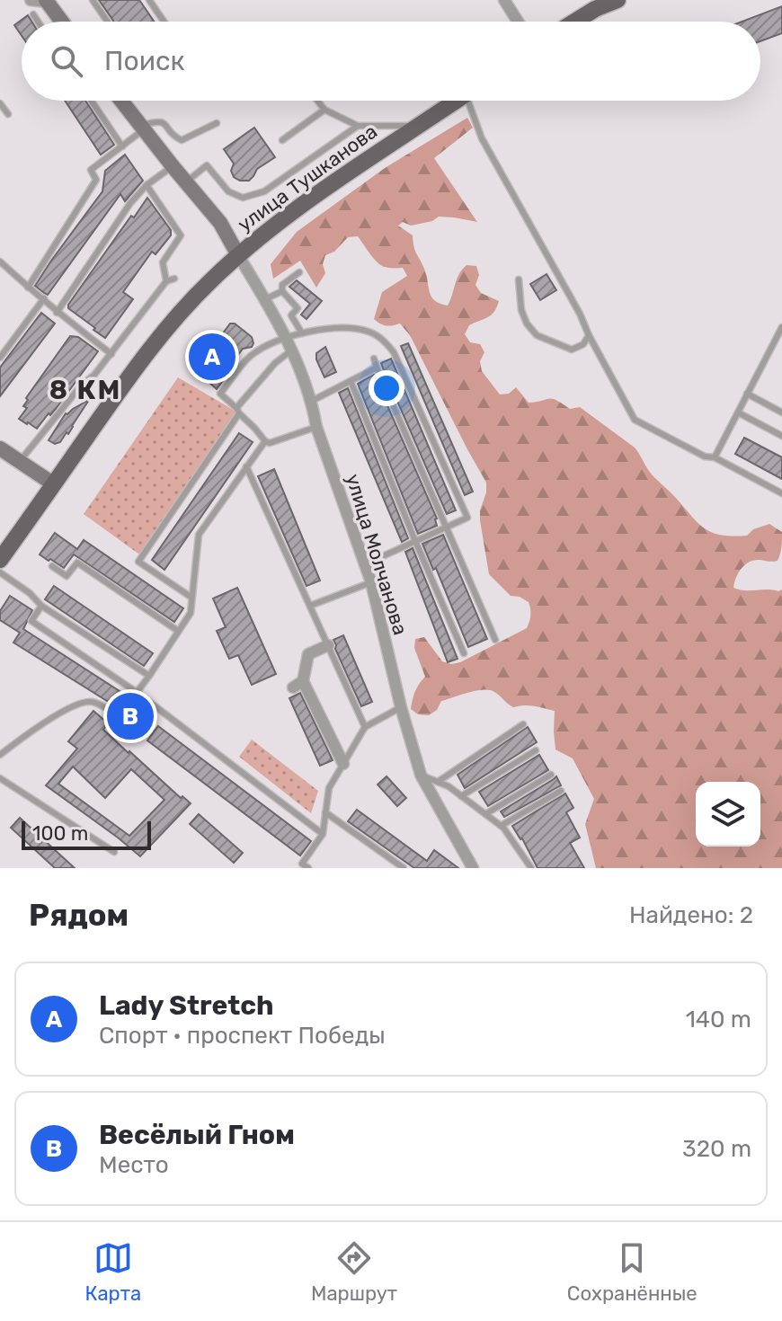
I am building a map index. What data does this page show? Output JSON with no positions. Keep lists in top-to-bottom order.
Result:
{
  "streets": {
    "main road": ["улица Тушканова"],
    "street": ["улица Молчанова"]
  },
  "crossings": [
    ["улица Тушканова", "улица Молчанова"]
  ],
  "districts": ["8 КМ"],
  "scale_bar": "100 m",
  "page": {
    "search": "Поиск",
    "pins": ["A", "B"],
    "scale": "100 m",
    "heading": ["Рядом", "Найдено: 2"],
    "list": [
      {
        "mark": "A",
        "name": "Lady Stretch",
        "note": "Спорт · проспект Победы",
        "value": "140 m"
      },
      {
        "mark": "B",
        "name": "Весёлый Гном",
        "note": "Место",
        "value": "320 m"
      }
    ],
    "nav": ["Карта", "Маршрут", "Сохранённые"]
  }
}
